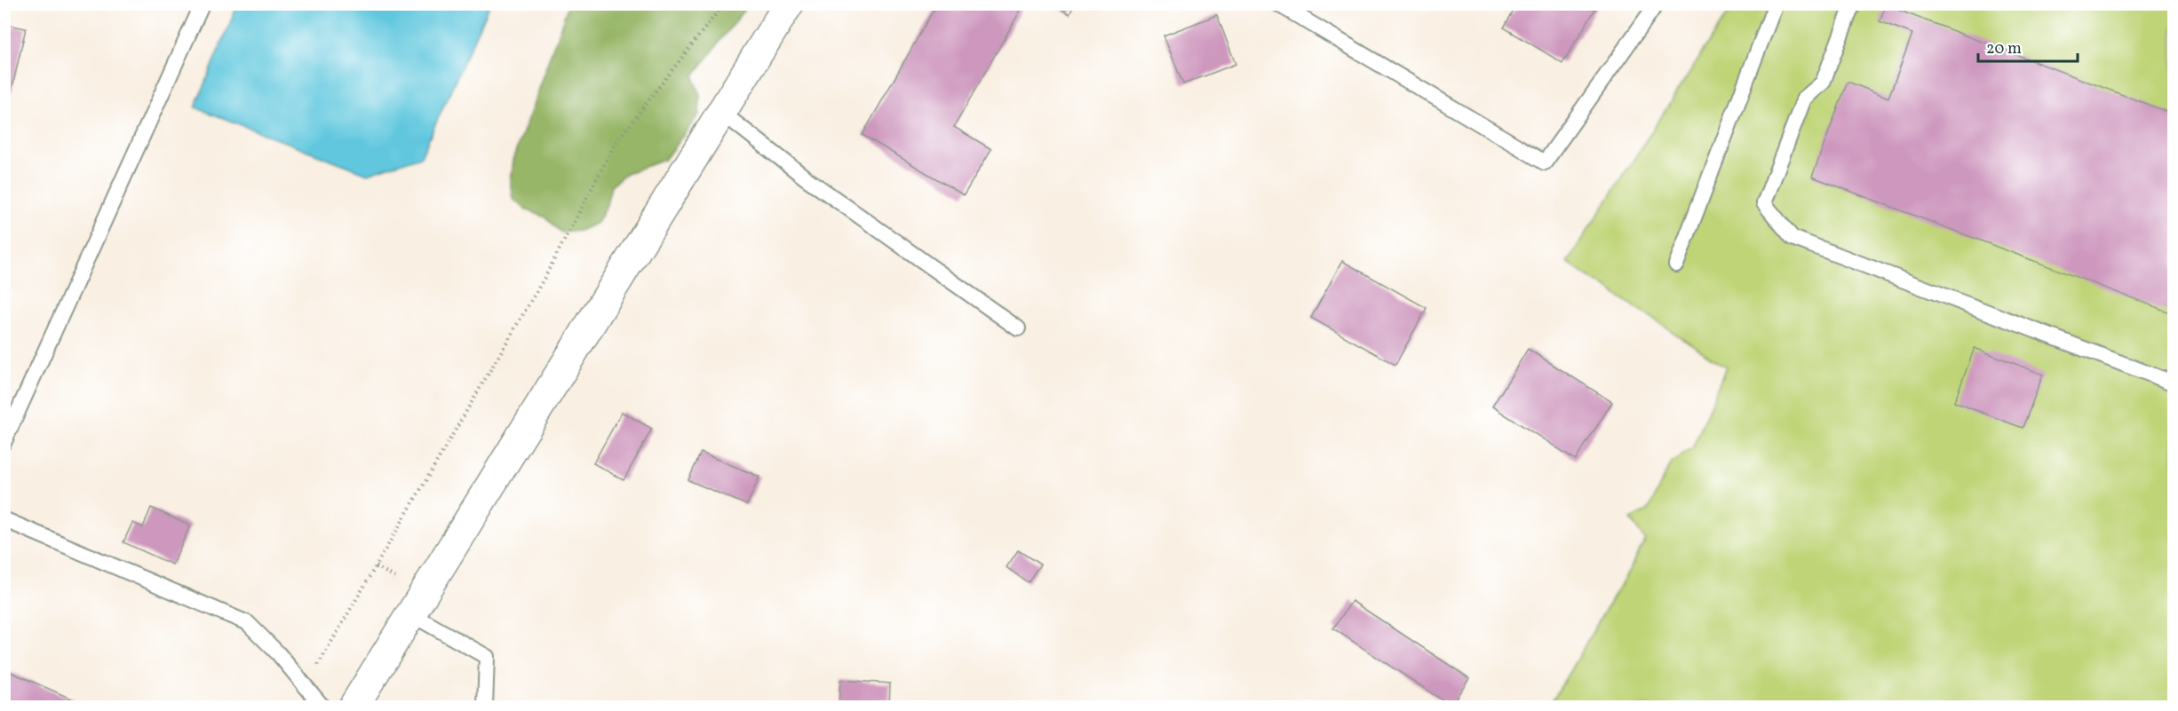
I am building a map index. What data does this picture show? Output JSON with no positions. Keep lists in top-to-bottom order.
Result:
{
  "scale_bar": "20 m"
}
